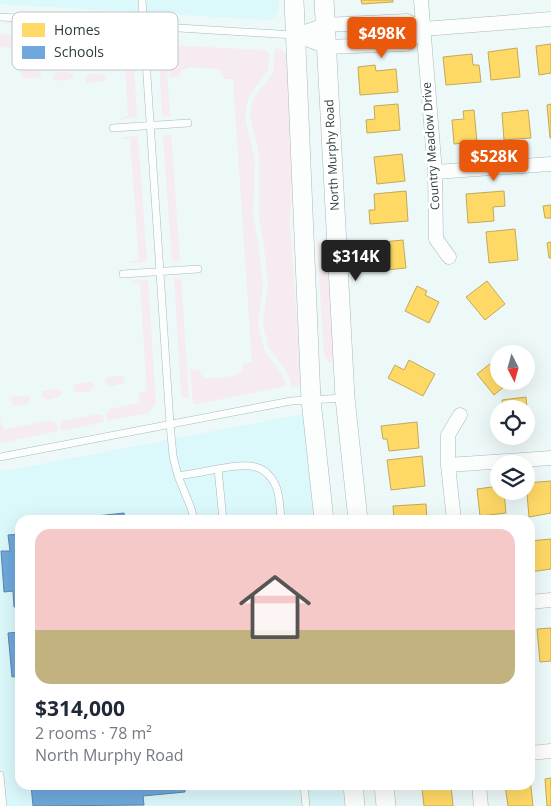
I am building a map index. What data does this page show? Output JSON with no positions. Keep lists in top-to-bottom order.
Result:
{
  "streets": {
    "main road": ["North Murphy Road"],
    "street": ["Country Meadow Drive"]
  },
  "legend": ["Homes", "Schools"],
  "north": "bottom",
  "page": {
    "price": ["$498K", "$528K", "$314K"],
    "list": [
      {
        "name": "$314,000",
        "note": "2 rooms · 78 m² · North Murphy Road"
      }
    ]
  }
}
